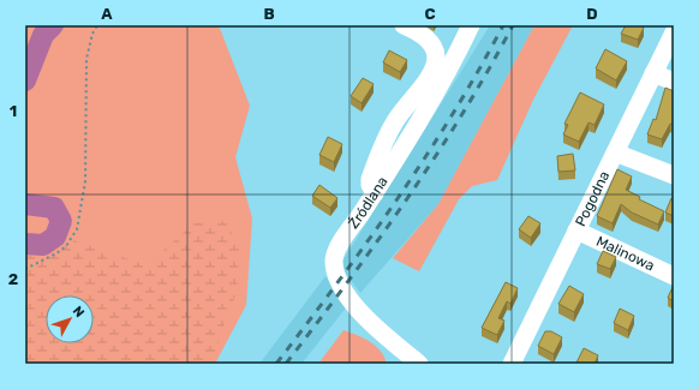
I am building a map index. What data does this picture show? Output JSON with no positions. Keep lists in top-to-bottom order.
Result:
{
  "streets": {
    "street": ["Pogodna", "Źródlana", "Malinowa"]
  },
  "crossings": [
    ["Pogodna", "Malinowa"]
  ],
  "north": "top right",
  "grid": {
    "columns": [
      "A",
      "B",
      "C",
      "D"
    ],
    "rows": ["1", "2"]
  }
}
